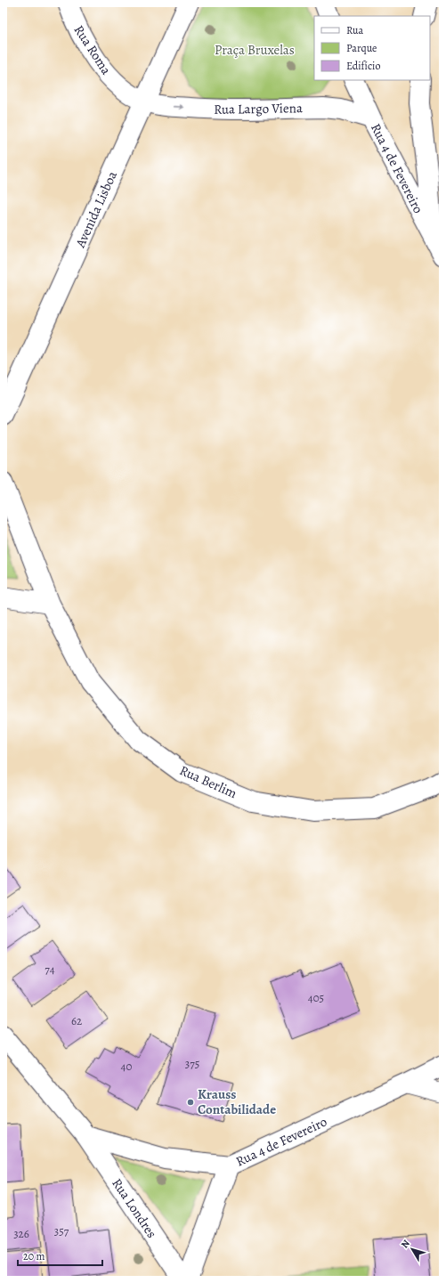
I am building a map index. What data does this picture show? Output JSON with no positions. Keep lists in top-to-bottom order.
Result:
{
  "streets": {
    "street": [
      "Rua Roma",
      "Rua Largo Viena",
      "Rua 4 de Fevereiro",
      "Avenida Lisboa",
      "Rua Berlim",
      "Rua Londres"
    ]
  },
  "crossings": [
    ["Rua Roma", "Rua Largo Viena"],
    ["Rua Roma", "Avenida Lisboa"],
    ["Rua Largo Viena", "Rua 4 de Fevereiro"],
    ["Rua Largo Viena", "Avenida Lisboa"]
  ],
  "one_way": ["Rua Largo Viena"],
  "parks": ["Praça Bruxelas"],
  "places": ["Krauss Contabilidade"],
  "house_numbers": [
    "74",
    "405",
    "62",
    "375",
    "40",
    "357",
    "326"
  ],
  "legend": ["Rua", "Parque", "Edifício"],
  "scale_bar": "20 m",
  "north": "top left"
}
